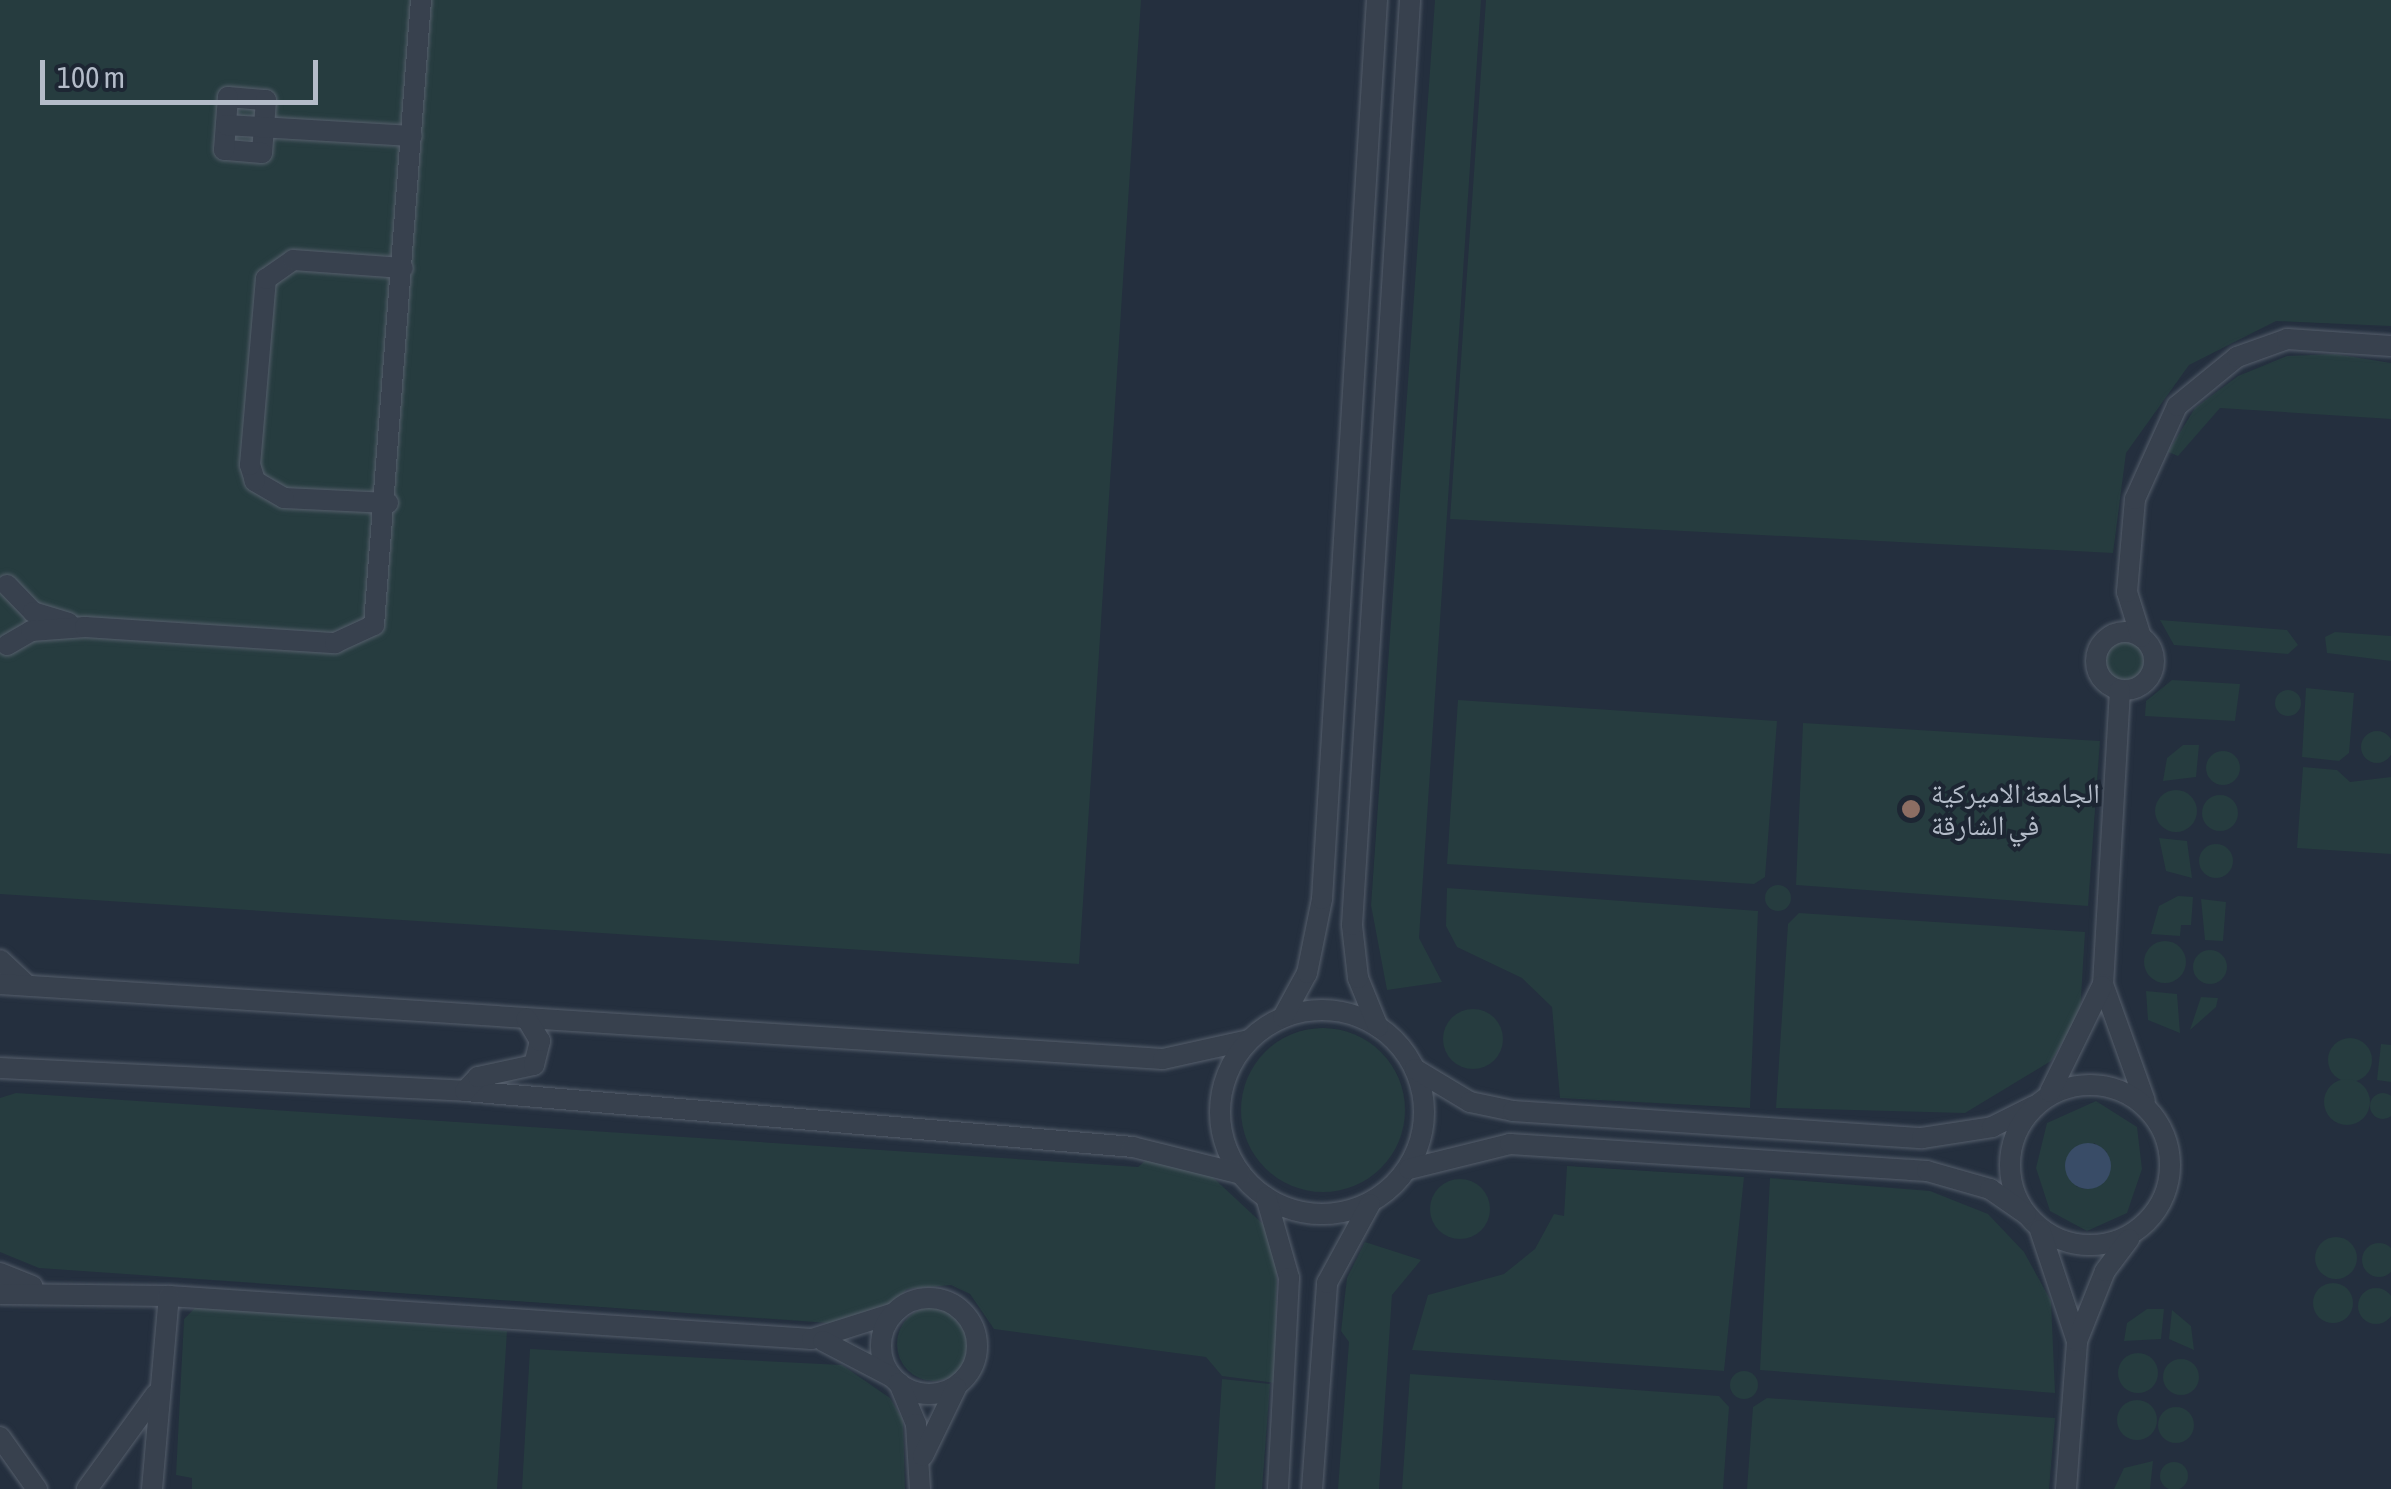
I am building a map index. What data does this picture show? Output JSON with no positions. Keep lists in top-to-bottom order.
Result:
{
  "places": ["الجامعة الاميركية في الشارقة"],
  "scale_bar": "100 m"
}
